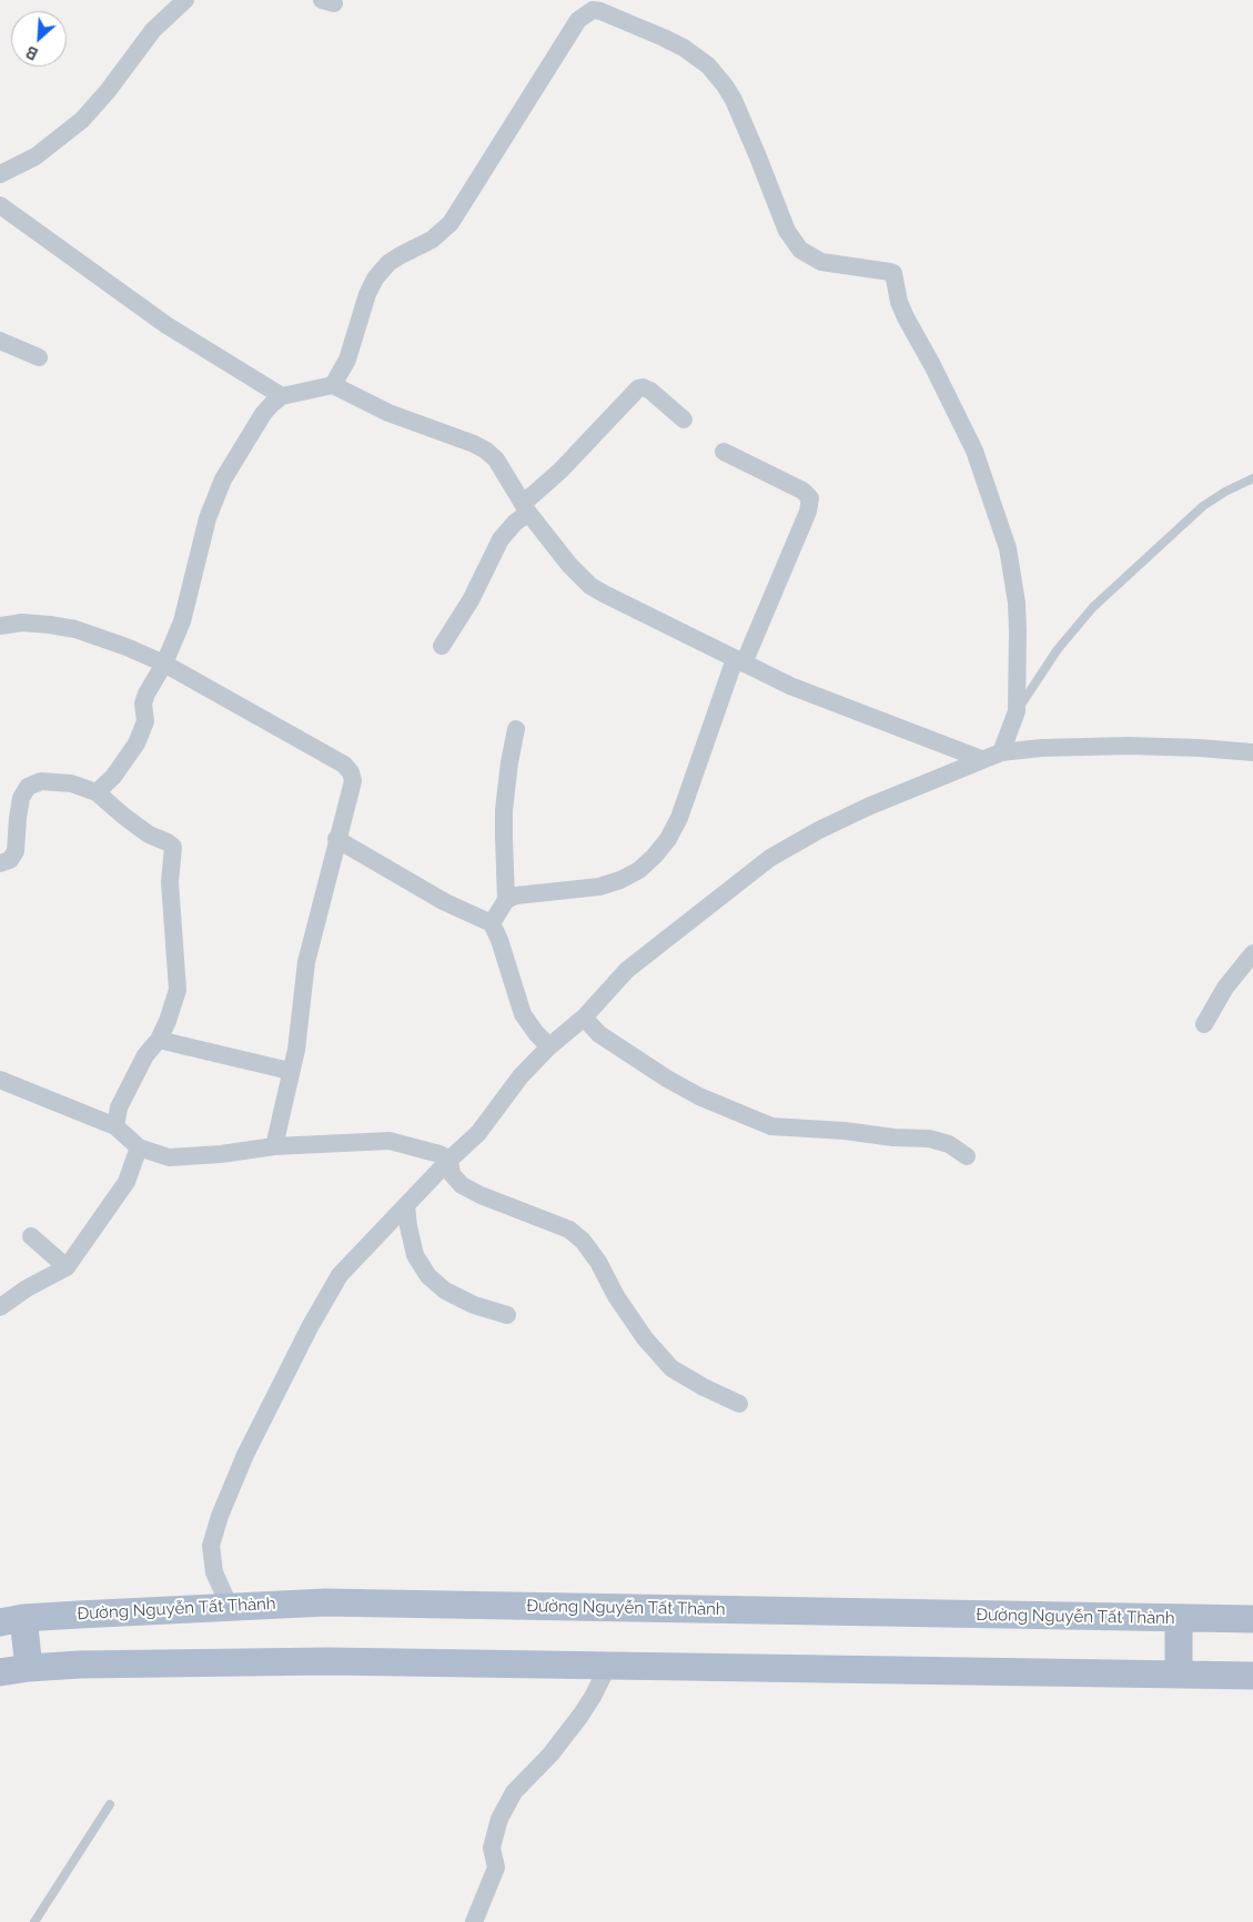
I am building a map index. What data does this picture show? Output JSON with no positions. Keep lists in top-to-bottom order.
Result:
{
  "streets": {
    "main road": ["Đường Nguyễn Tất Thành"]
  },
  "north": "bottom left"
}
